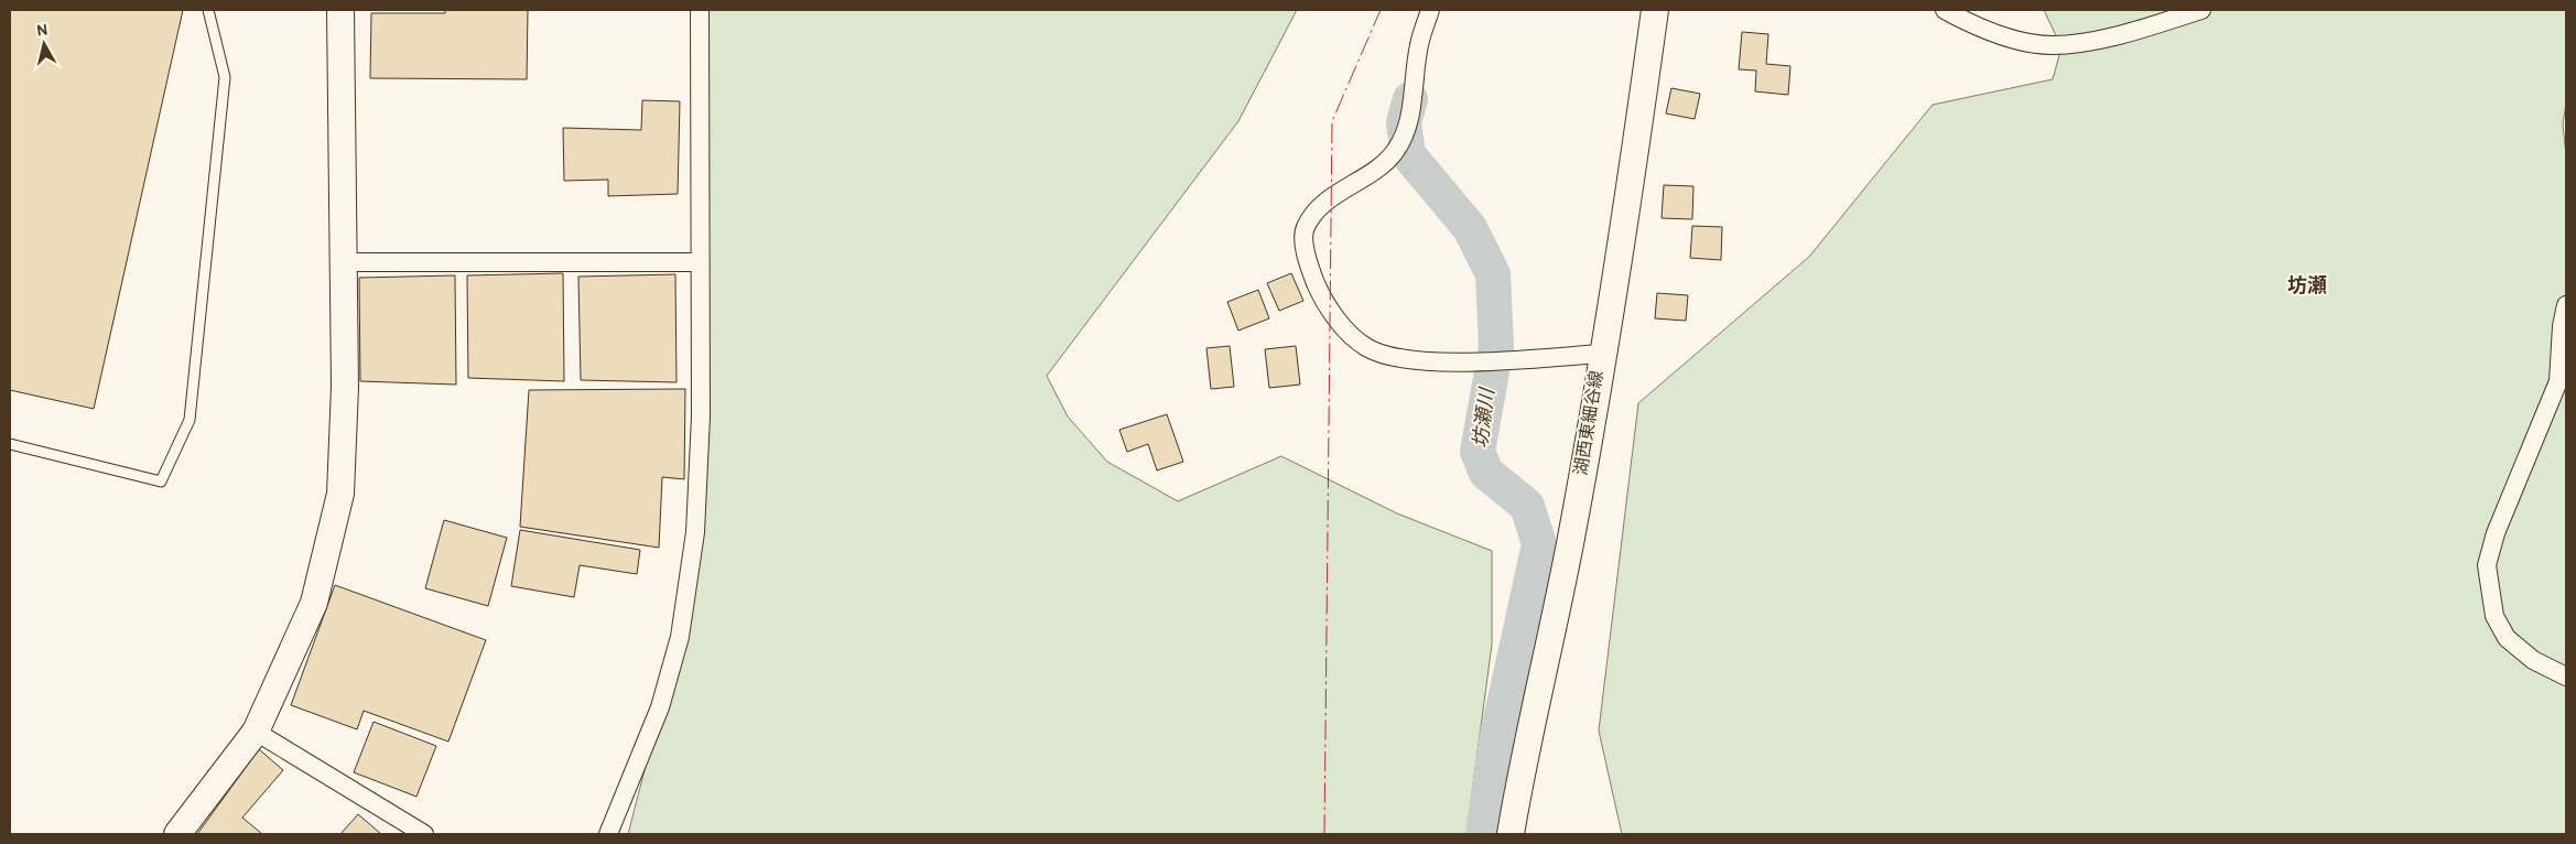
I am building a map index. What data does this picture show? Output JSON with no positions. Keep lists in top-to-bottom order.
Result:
{
  "streets": {
    "street": ["湖西東細谷線"]
  },
  "districts": ["坊瀬"],
  "water": ["坊瀬川"],
  "north": "top"
}
